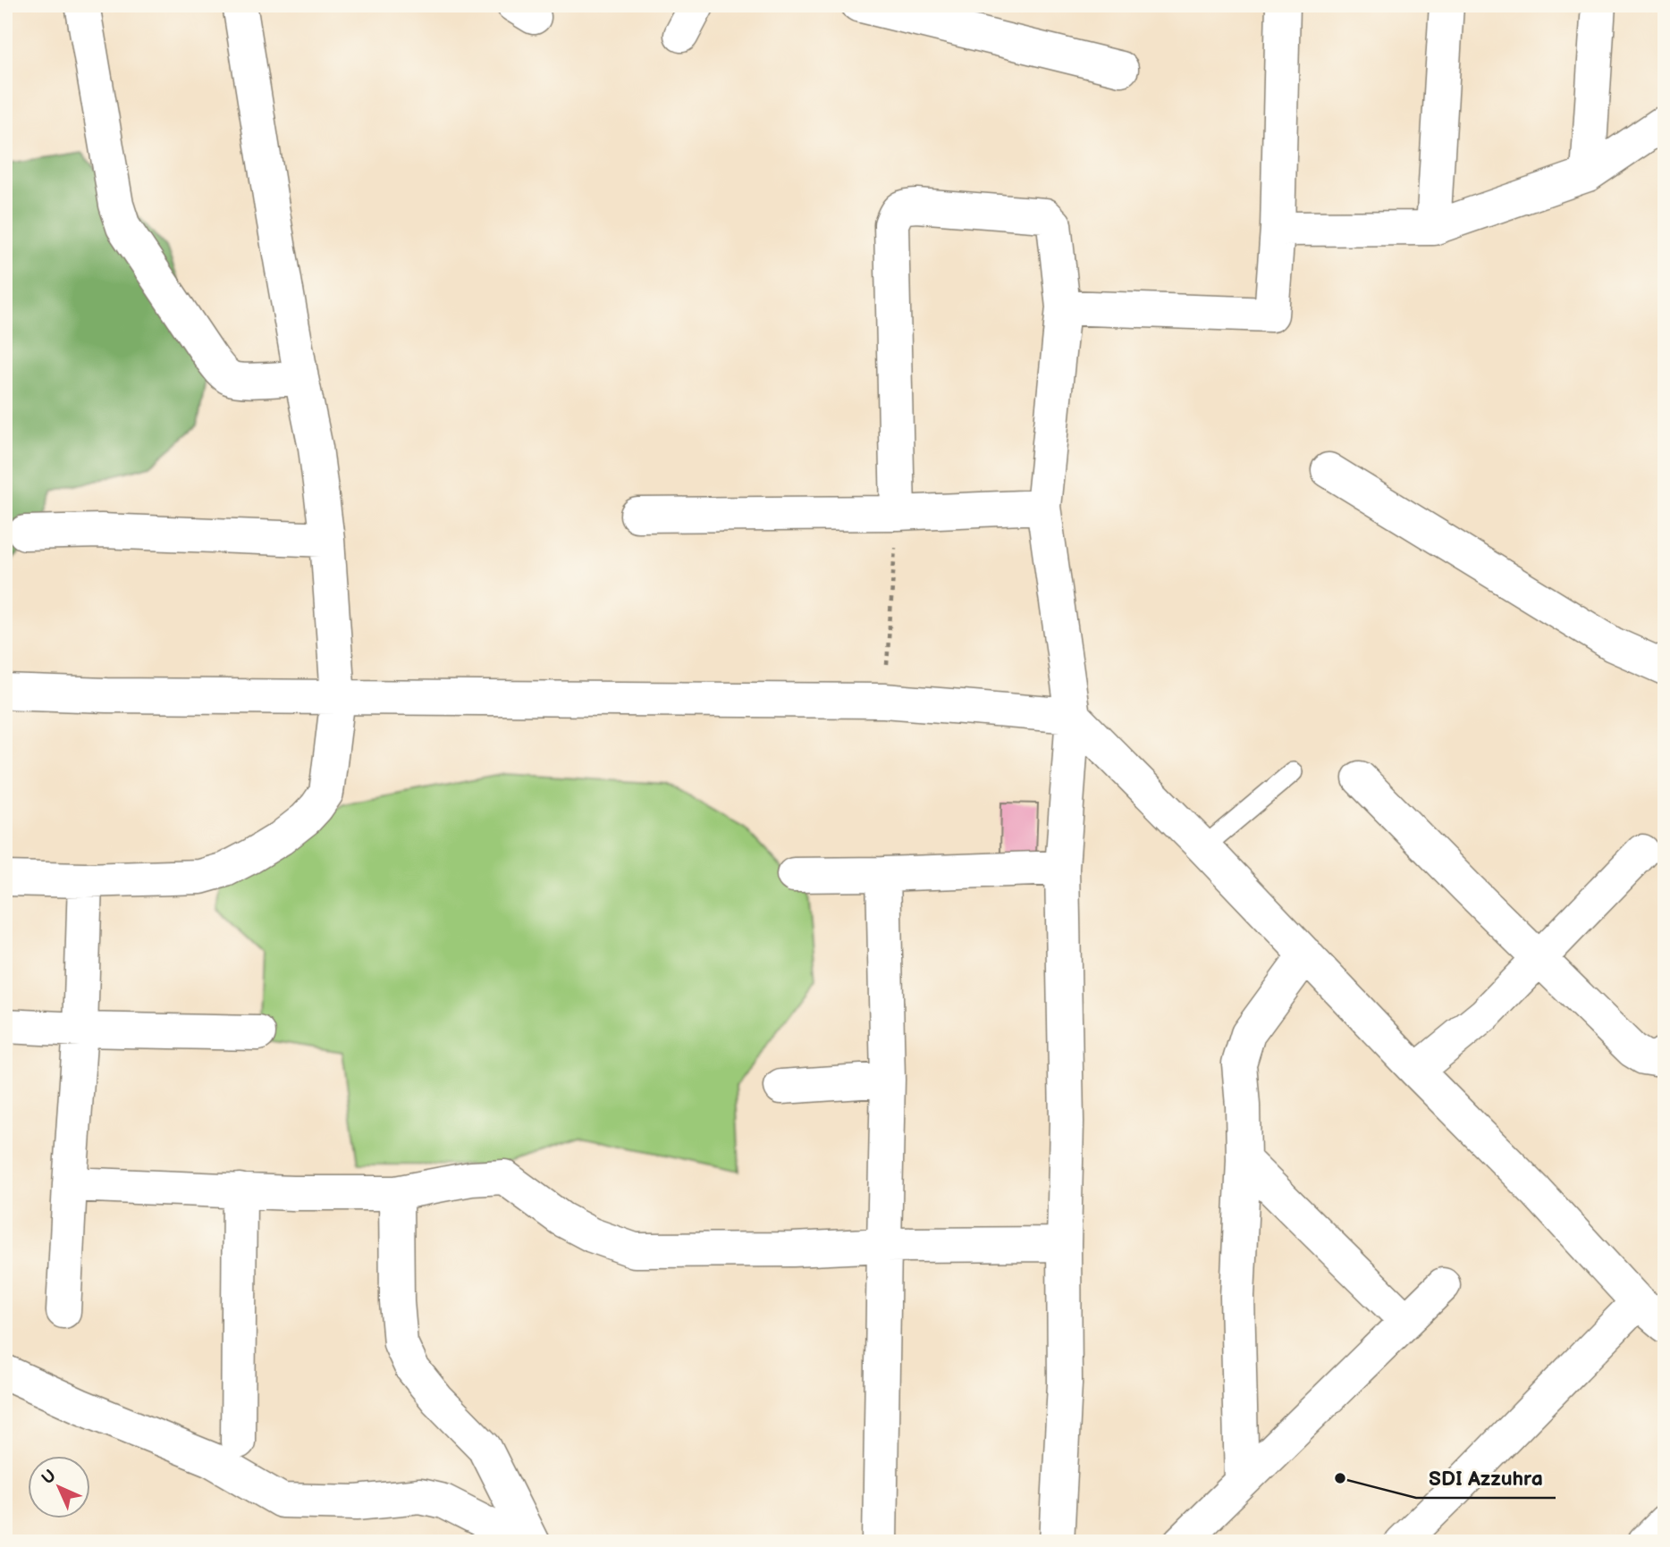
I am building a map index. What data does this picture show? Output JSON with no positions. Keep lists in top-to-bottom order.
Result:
{
  "places": ["SDI Azzuhra"],
  "north": "top left"
}
